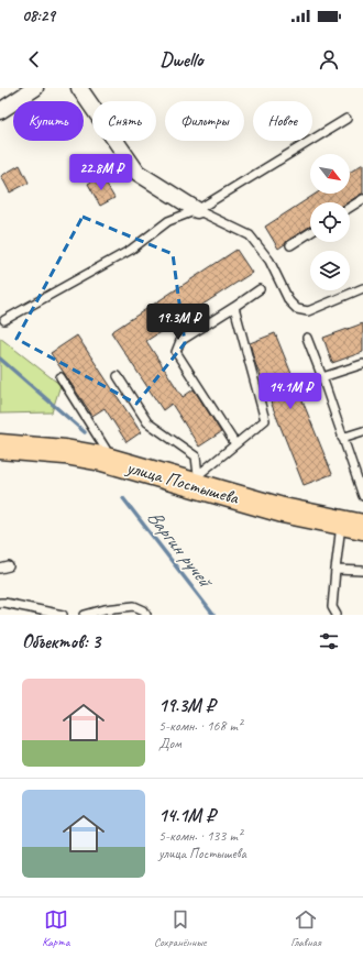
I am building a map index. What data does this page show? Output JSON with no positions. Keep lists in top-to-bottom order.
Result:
{
  "streets": {
    "main road": ["улица Постышева"]
  },
  "water": ["Варгин ручей"],
  "north": "bottom right",
  "page": {
    "status": "08:29",
    "header": "Dwello",
    "chip": [
      "Купить",
      "Снять",
      "Фильтры",
      "Новое"
    ],
    "price": ["22.8M ₽", "19.3M ₽", "14.1M ₽"],
    "heading": "Объектов: 3",
    "list": [
      {
        "name": "19.3M ₽",
        "note": "5-комн. · 168 m² · Дом"
      },
      {
        "name": "14.1M ₽",
        "note": "5-комн. · 133 m² · улица Постышева"
      }
    ],
    "tabs": ["Карта", "Сохранённые", "Главная"]
  }
}
